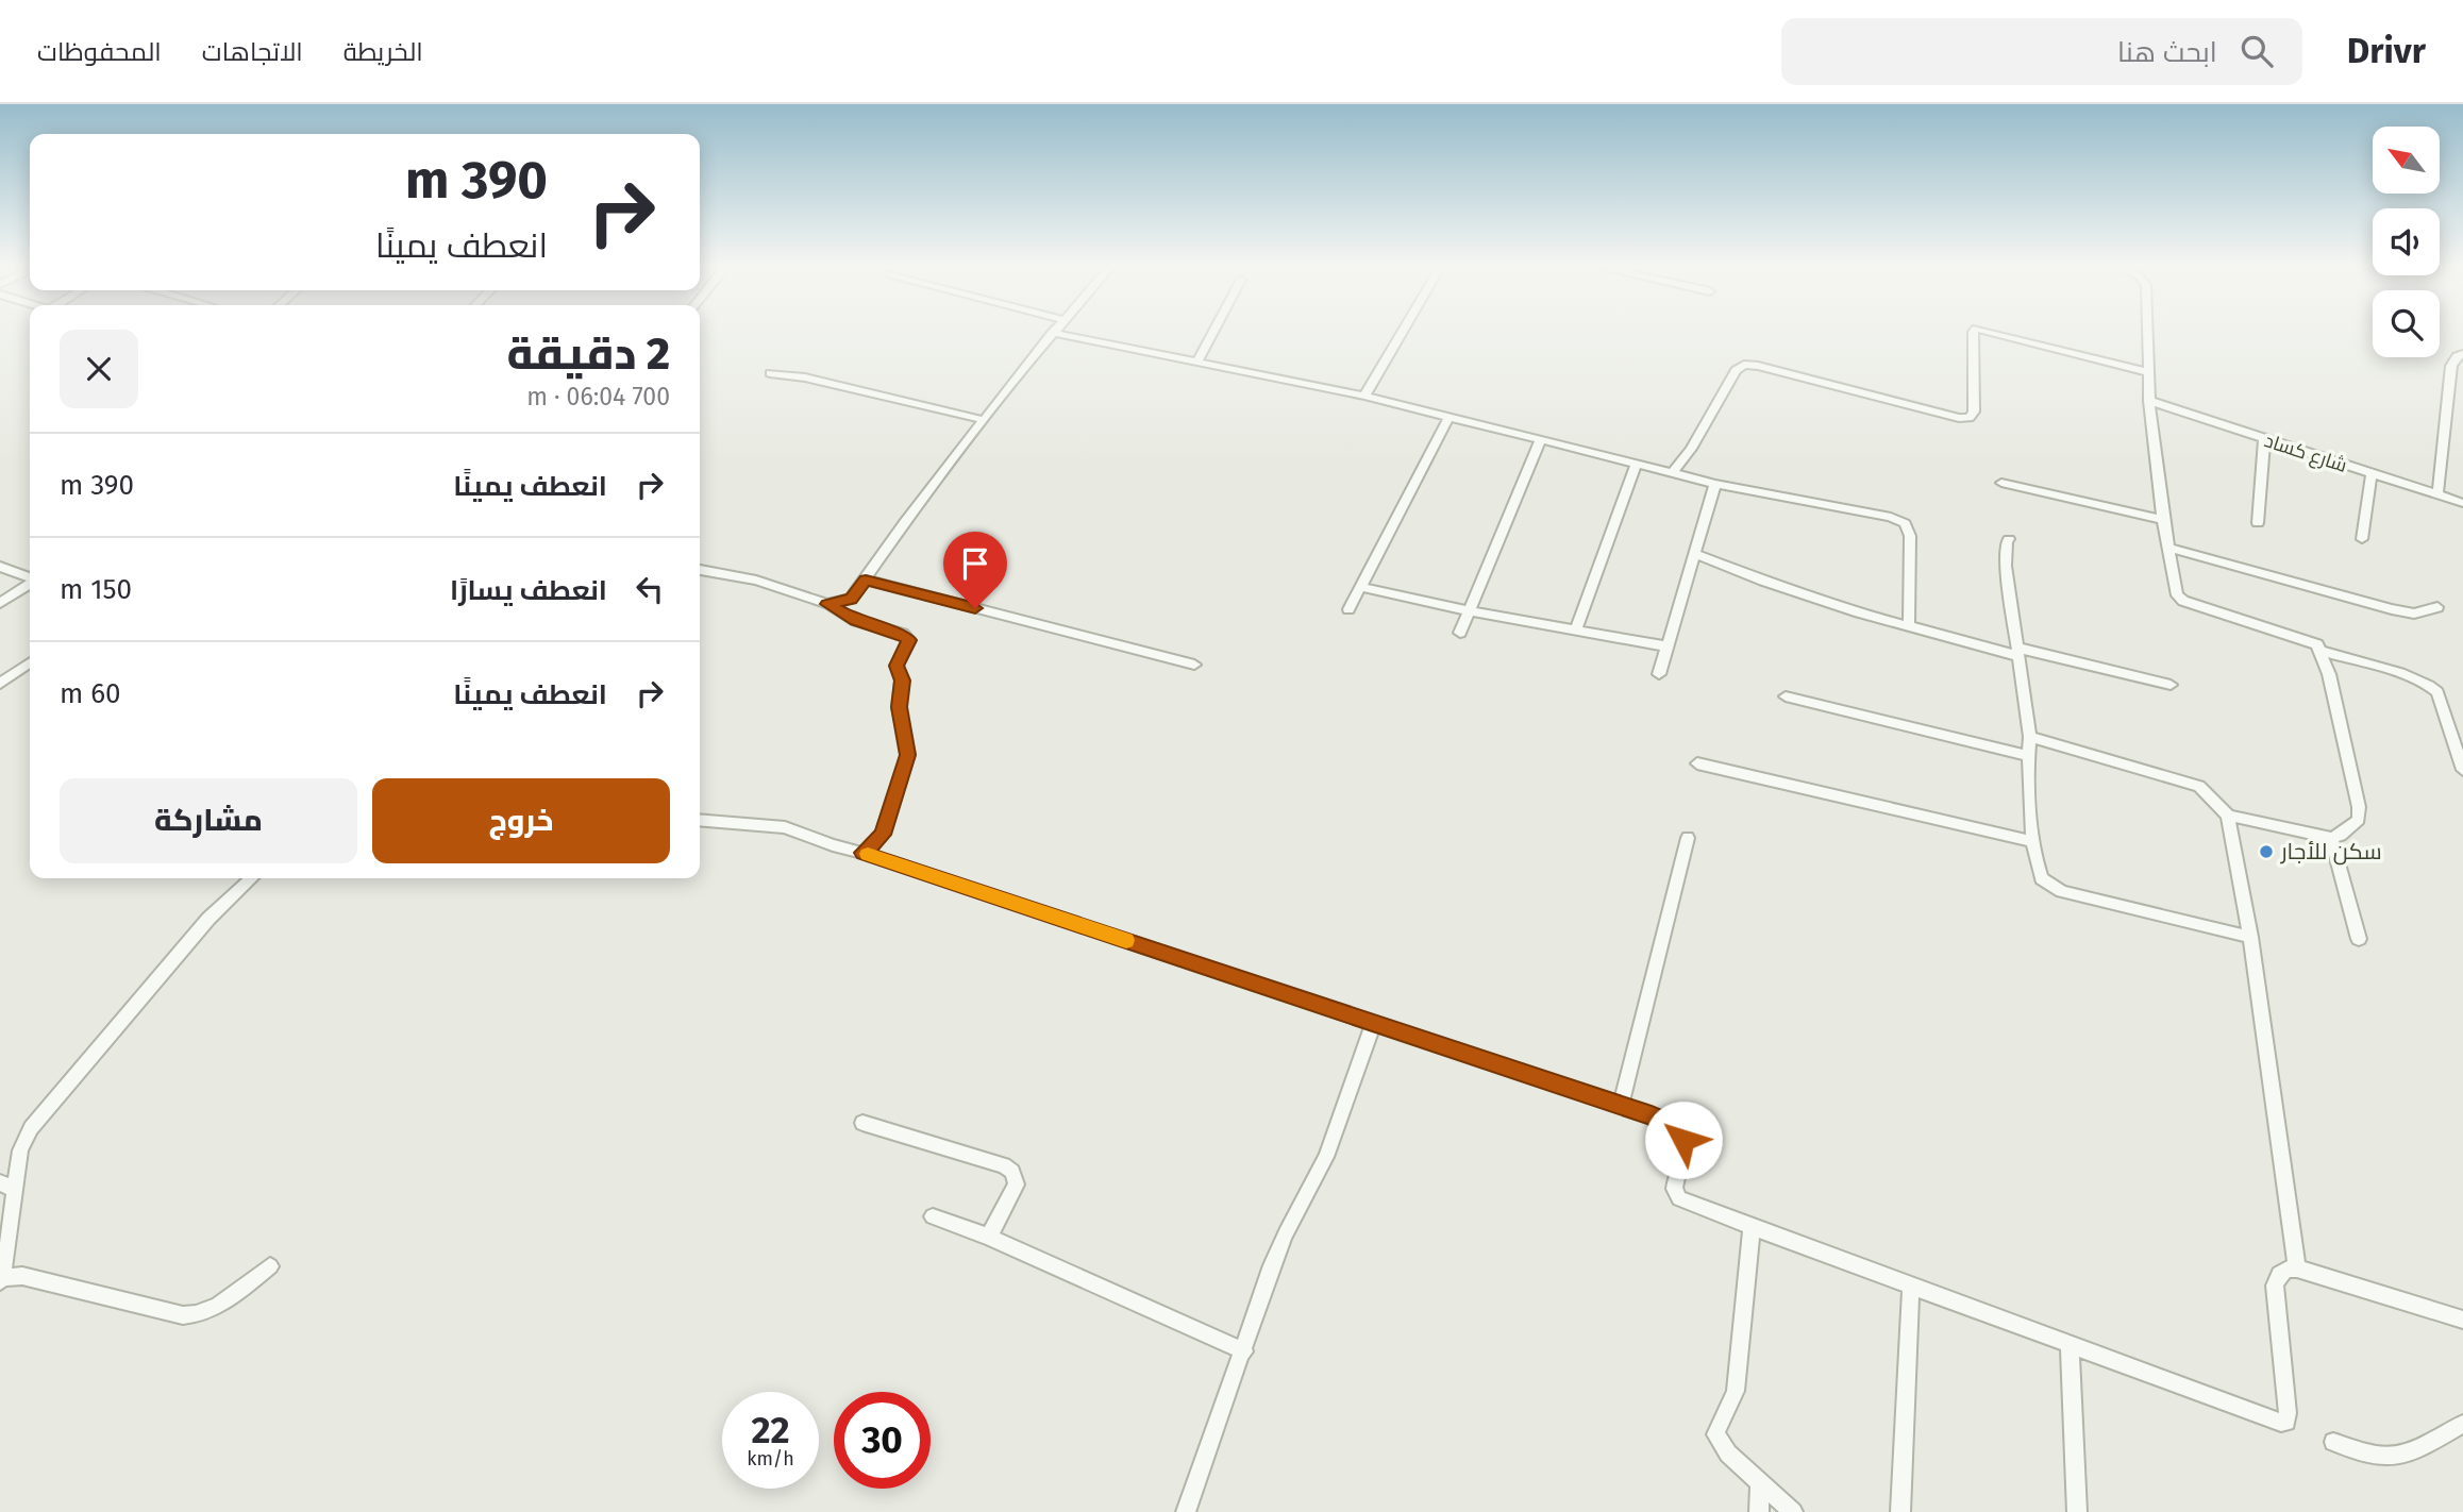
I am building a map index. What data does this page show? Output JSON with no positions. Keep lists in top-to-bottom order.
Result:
{
  "streets": {
    "street": ["شارع كساد"]
  },
  "places": ["سكن للأجار"],
  "north": "top left",
  "page": {
    "header": "Drivr",
    "search": "ابحث هنا",
    "nav": ["الخريطة", "الاتجاهات", "المحفوظات"],
    "turn": ["390 m", "انعطف يمينًا"],
    "heading": ["2 دقيقة", "700 m · 06:04"],
    "list": [
      {
        "name": "انعطف يمينًا",
        "value": "390 m"
      },
      {
        "name": "انعطف يسارًا",
        "value": "150 m"
      },
      {
        "name": "انعطف يمينًا",
        "value": "60 m"
      }
    ],
    "buttons": ["خروج", "مشاركة"],
    "speed": "22 km/h",
    "limit": "30"
  }
}
